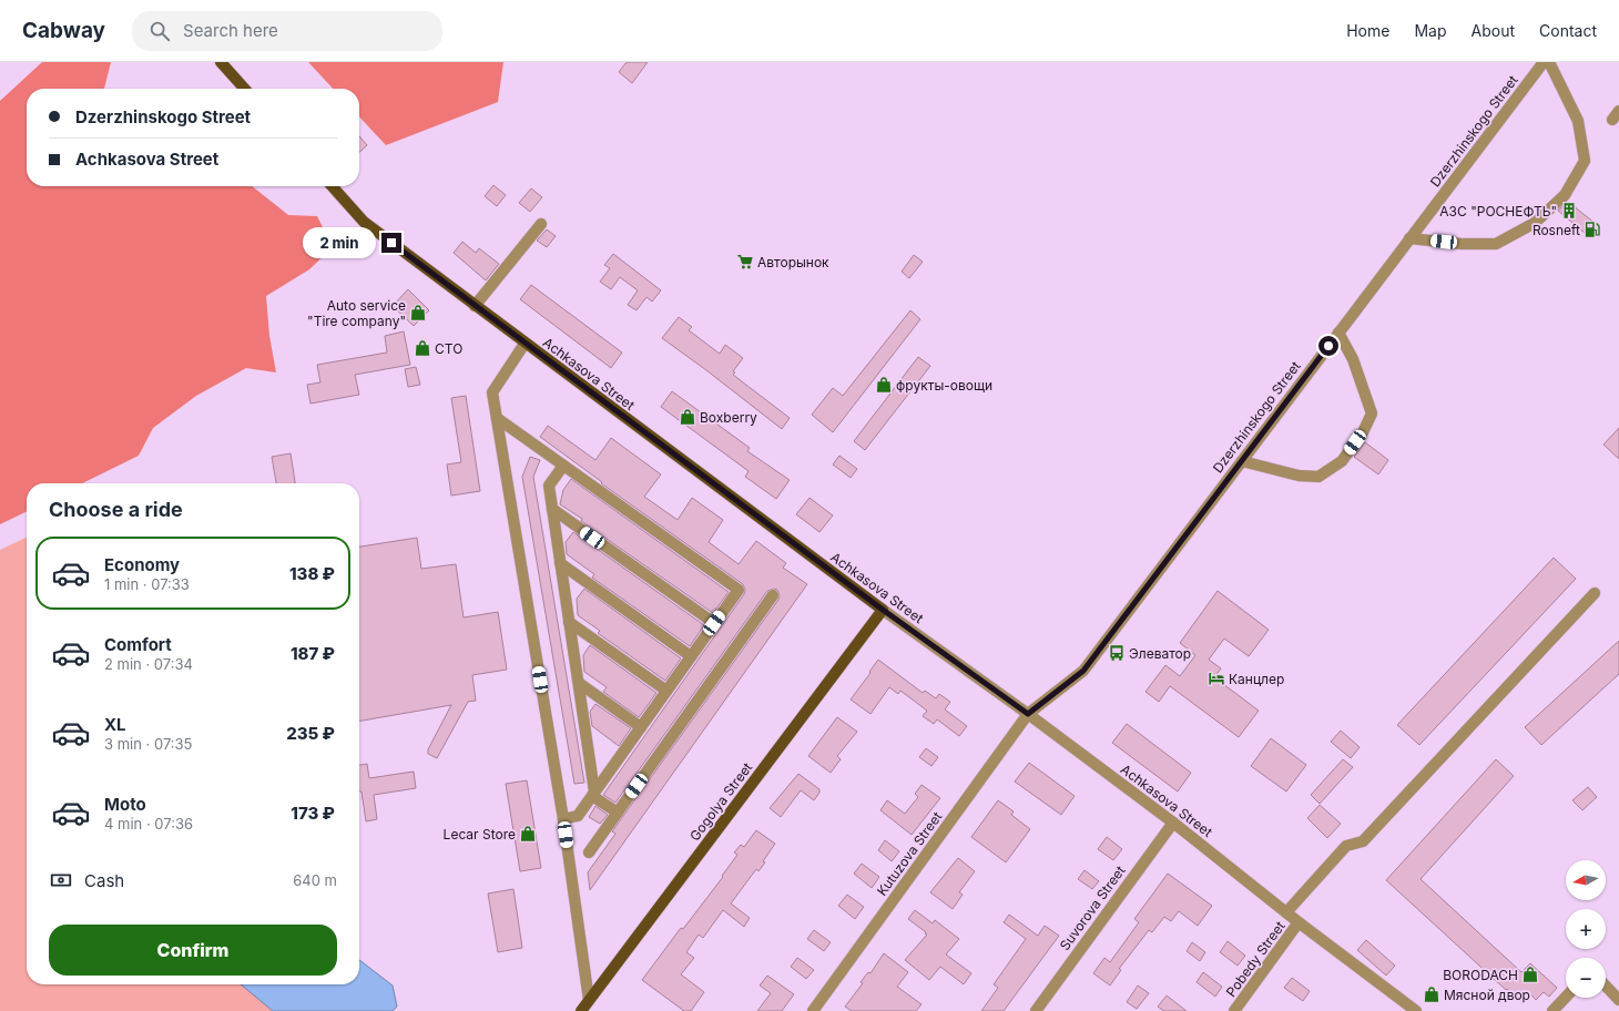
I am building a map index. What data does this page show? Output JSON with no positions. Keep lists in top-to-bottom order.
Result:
{
  "streets": {
    "main road": ["Achkasova Street", "Gogolya Street"],
    "street": [
      "Dzerzhinskogo Street",
      "Kutuzova Street",
      "Suvorova Street",
      "Pobedy Street"
    ]
  },
  "crossings": [
    ["Dzerzhinskogo Street", "Achkasova Street"],
    ["Dzerzhinskogo Street", "Kutuzova Street"],
    ["Achkasova Street", "Gogolya Street"],
    ["Achkasova Street", "Kutuzova Street"],
    ["Achkasova Street", "Suvorova Street"],
    ["Achkasova Street", "Pobedy Street"]
  ],
  "places": {
    "building": ["АЗС \"РОСНЕФТЬ\""],
    "fuel station": ["Rosneft"],
    "supermarket": ["Авторынок"],
    "shop": [
      "Auto service \"Tire company\"",
      "СТО",
      "фрукты-овощи",
      "Boxberry",
      "Lecar Store",
      "BORODACH",
      "Мясной двор"
    ],
    "bus stop": ["Элеватор"],
    "hotel": ["Канцлер"]
  },
  "north": "left",
  "page": {
    "header": "Cabway",
    "search": "Search here",
    "nav": [
      "Home",
      "Map",
      "About",
      "Contact"
    ],
    "banner": ["Dzerzhinskogo Street", "Achkasova Street"],
    "bubble": "2 min",
    "heading": "Choose a ride",
    "list": [
      {
        "name": "Economy",
        "note": "1 min · 07:33",
        "value": "138 ₽"
      },
      {
        "name": "Comfort",
        "note": "2 min · 07:34",
        "value": "187 ₽"
      },
      {
        "name": "XL",
        "note": "3 min · 07:35",
        "value": "235 ₽"
      },
      {
        "name": "Moto",
        "note": "4 min · 07:36",
        "value": "173 ₽"
      }
    ],
    "pay": ["Cash", "640 m"],
    "map_buttons": ["+", "−"],
    "buttons": "Confirm"
  }
}
